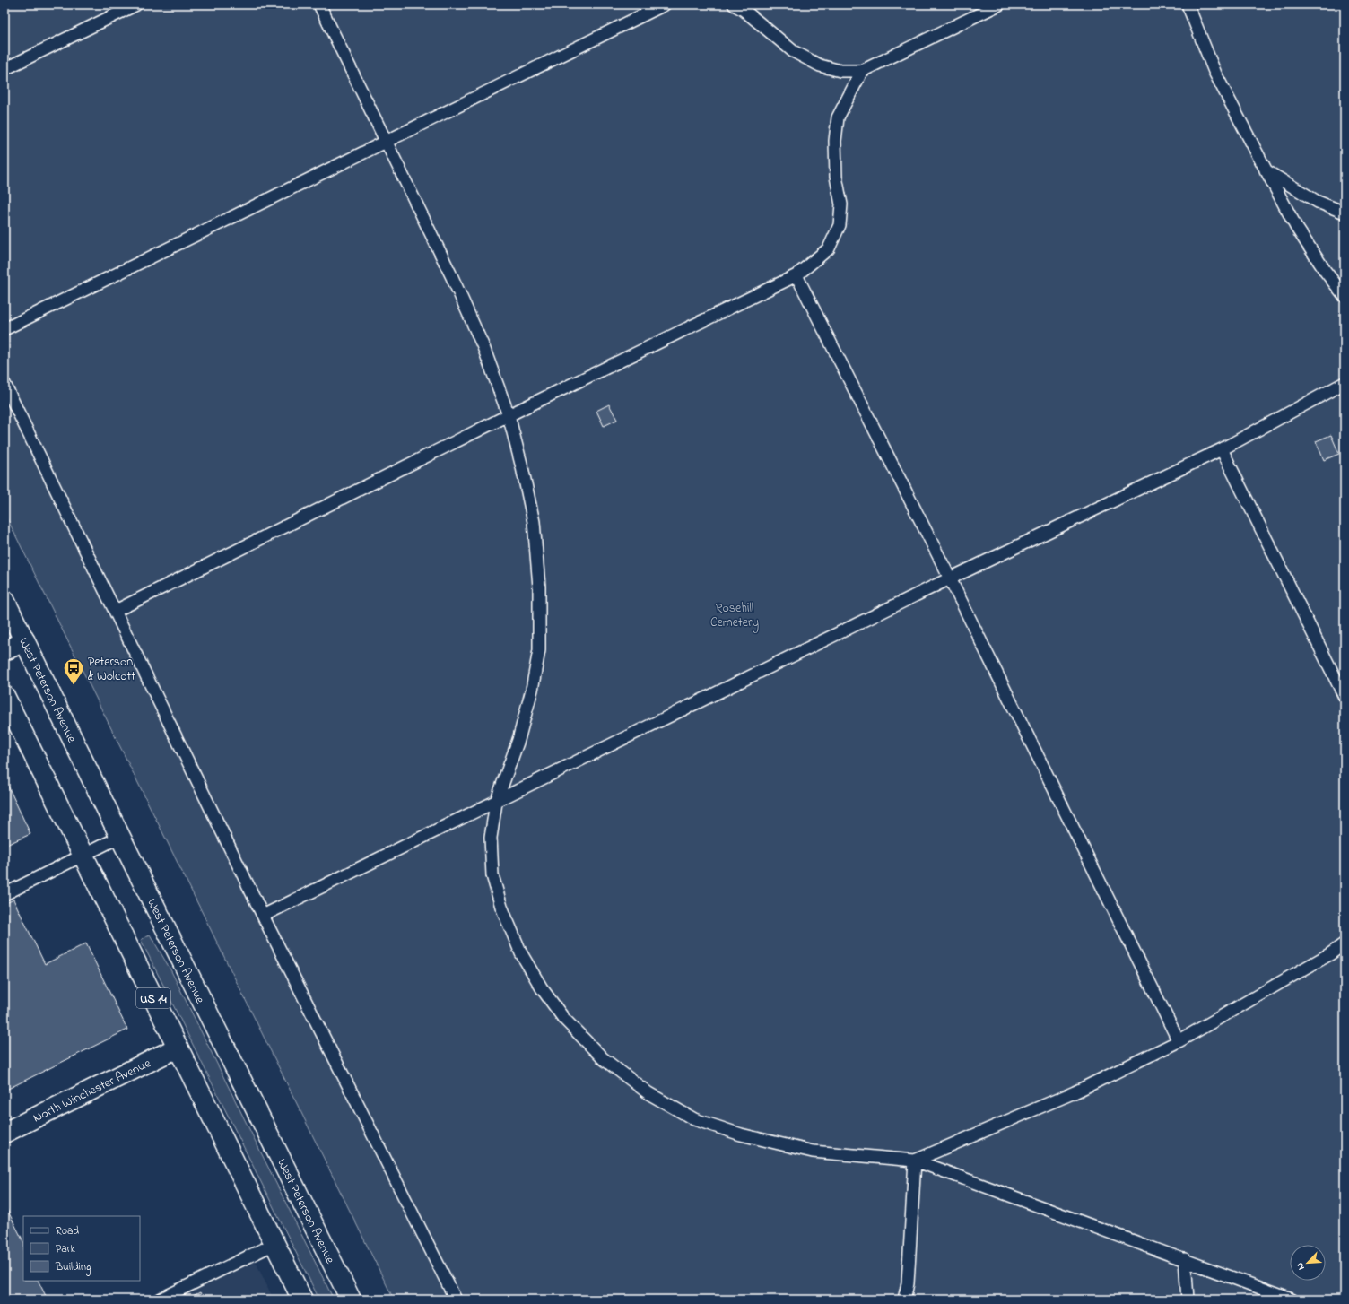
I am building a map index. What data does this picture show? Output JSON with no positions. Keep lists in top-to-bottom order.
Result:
{
  "streets": {
    "main road": ["West Peterson Avenue", "US 14", "North Winchester Avenue"]
  },
  "crossings": [
    ["US 14", "North Winchester Avenue"]
  ],
  "parks": ["Rosehill Cemetery"],
  "places": {
    "bus stop": ["Peterson & Wolcott"]
  },
  "legend": ["Road", "Park", "Building"],
  "north": "bottom left"
}
